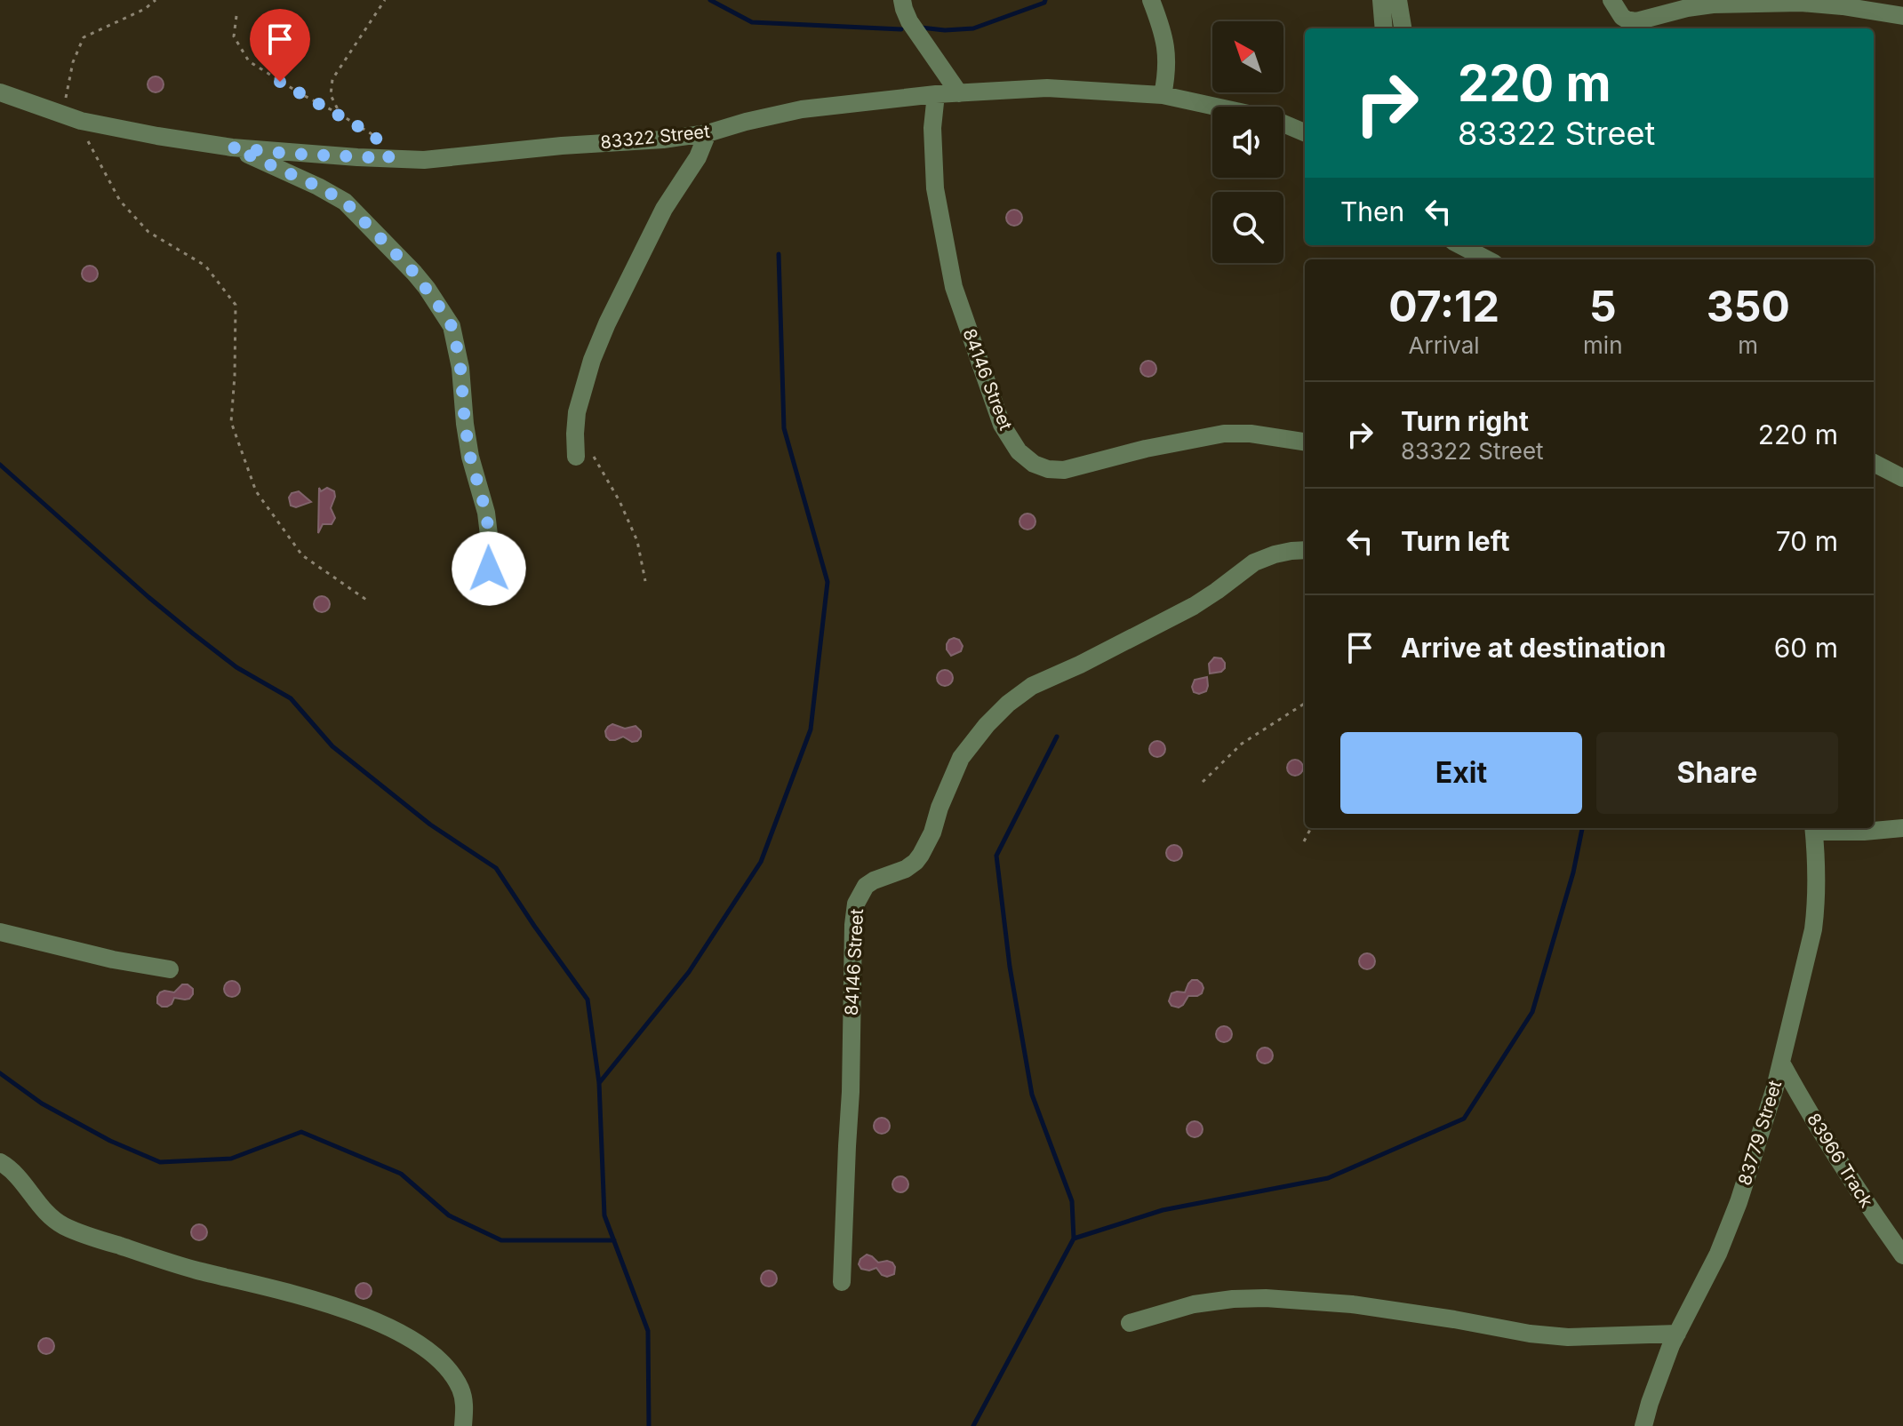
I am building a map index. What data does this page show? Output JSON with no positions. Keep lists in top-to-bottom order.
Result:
{
  "streets": {
    "street": [
      "83322 Street",
      "84146 Street",
      "83779 Street",
      "83966 Track"
    ]
  },
  "crossings": [
    ["83322 Street", "84146 Street"],
    ["83779 Street", "83966 Track"]
  ],
  "north": "top left",
  "page": {
    "turn": ["220 m", "83322 Street"],
    "then": "Then",
    "eta": [
      "07:12",
      "Arrival",
      "5",
      "min",
      "350",
      "m"
    ],
    "list": [
      {
        "name": "Turn right",
        "note": "83322 Street",
        "value": "220 m"
      },
      {
        "name": "Turn left",
        "value": "70 m"
      },
      {
        "name": "Arrive at destination",
        "value": "60 m"
      }
    ],
    "buttons": ["Exit", "Share"]
  }
}
